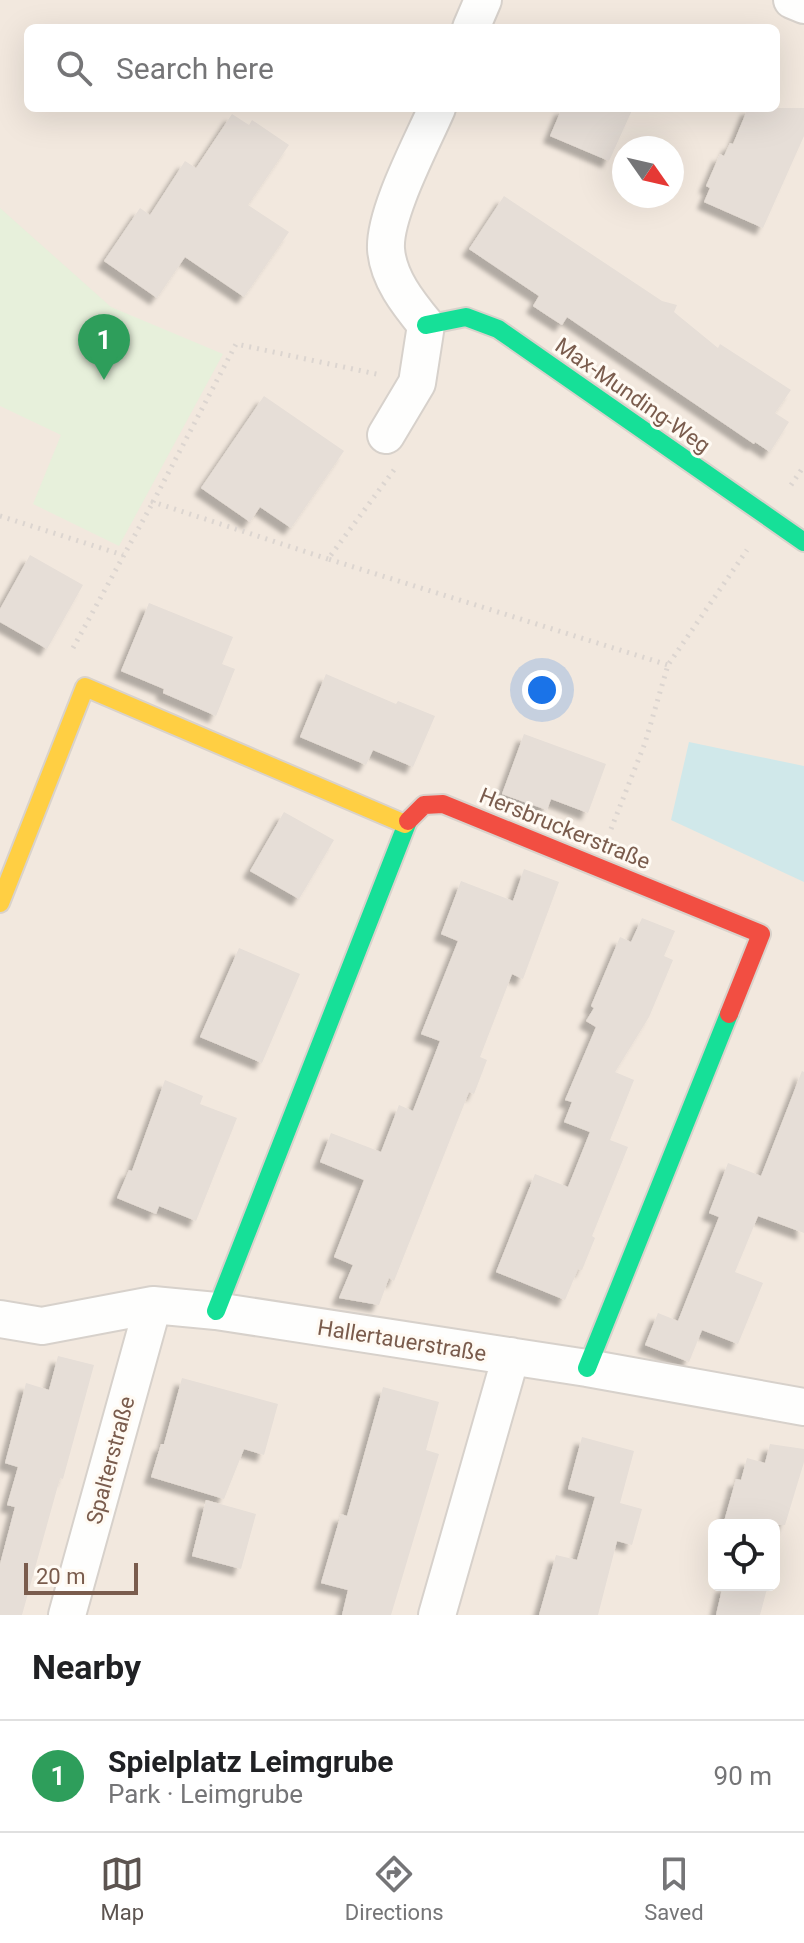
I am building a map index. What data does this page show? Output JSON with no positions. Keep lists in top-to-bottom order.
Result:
{
  "streets": {
    "street": [
      "Max-Munding-Weg",
      "Hersbruckerstraße",
      "Hallertauerstraße",
      "Spalterstraße"
    ]
  },
  "crossings": [
    ["Hersbruckerstraße", "Hallertauerstraße"],
    ["Hallertauerstraße", "Spalterstraße"]
  ],
  "scale_bar": "20 m",
  "north": "bottom right",
  "page": {
    "search": "Search here",
    "pins": "1",
    "scale": "20 m",
    "heading": "Nearby",
    "list": [
      {
        "mark": "1",
        "name": "Spielplatz Leimgrube",
        "note": "Park · Leimgrube",
        "value": "90 m"
      }
    ],
    "nav": ["Map", "Directions", "Saved"]
  }
}
